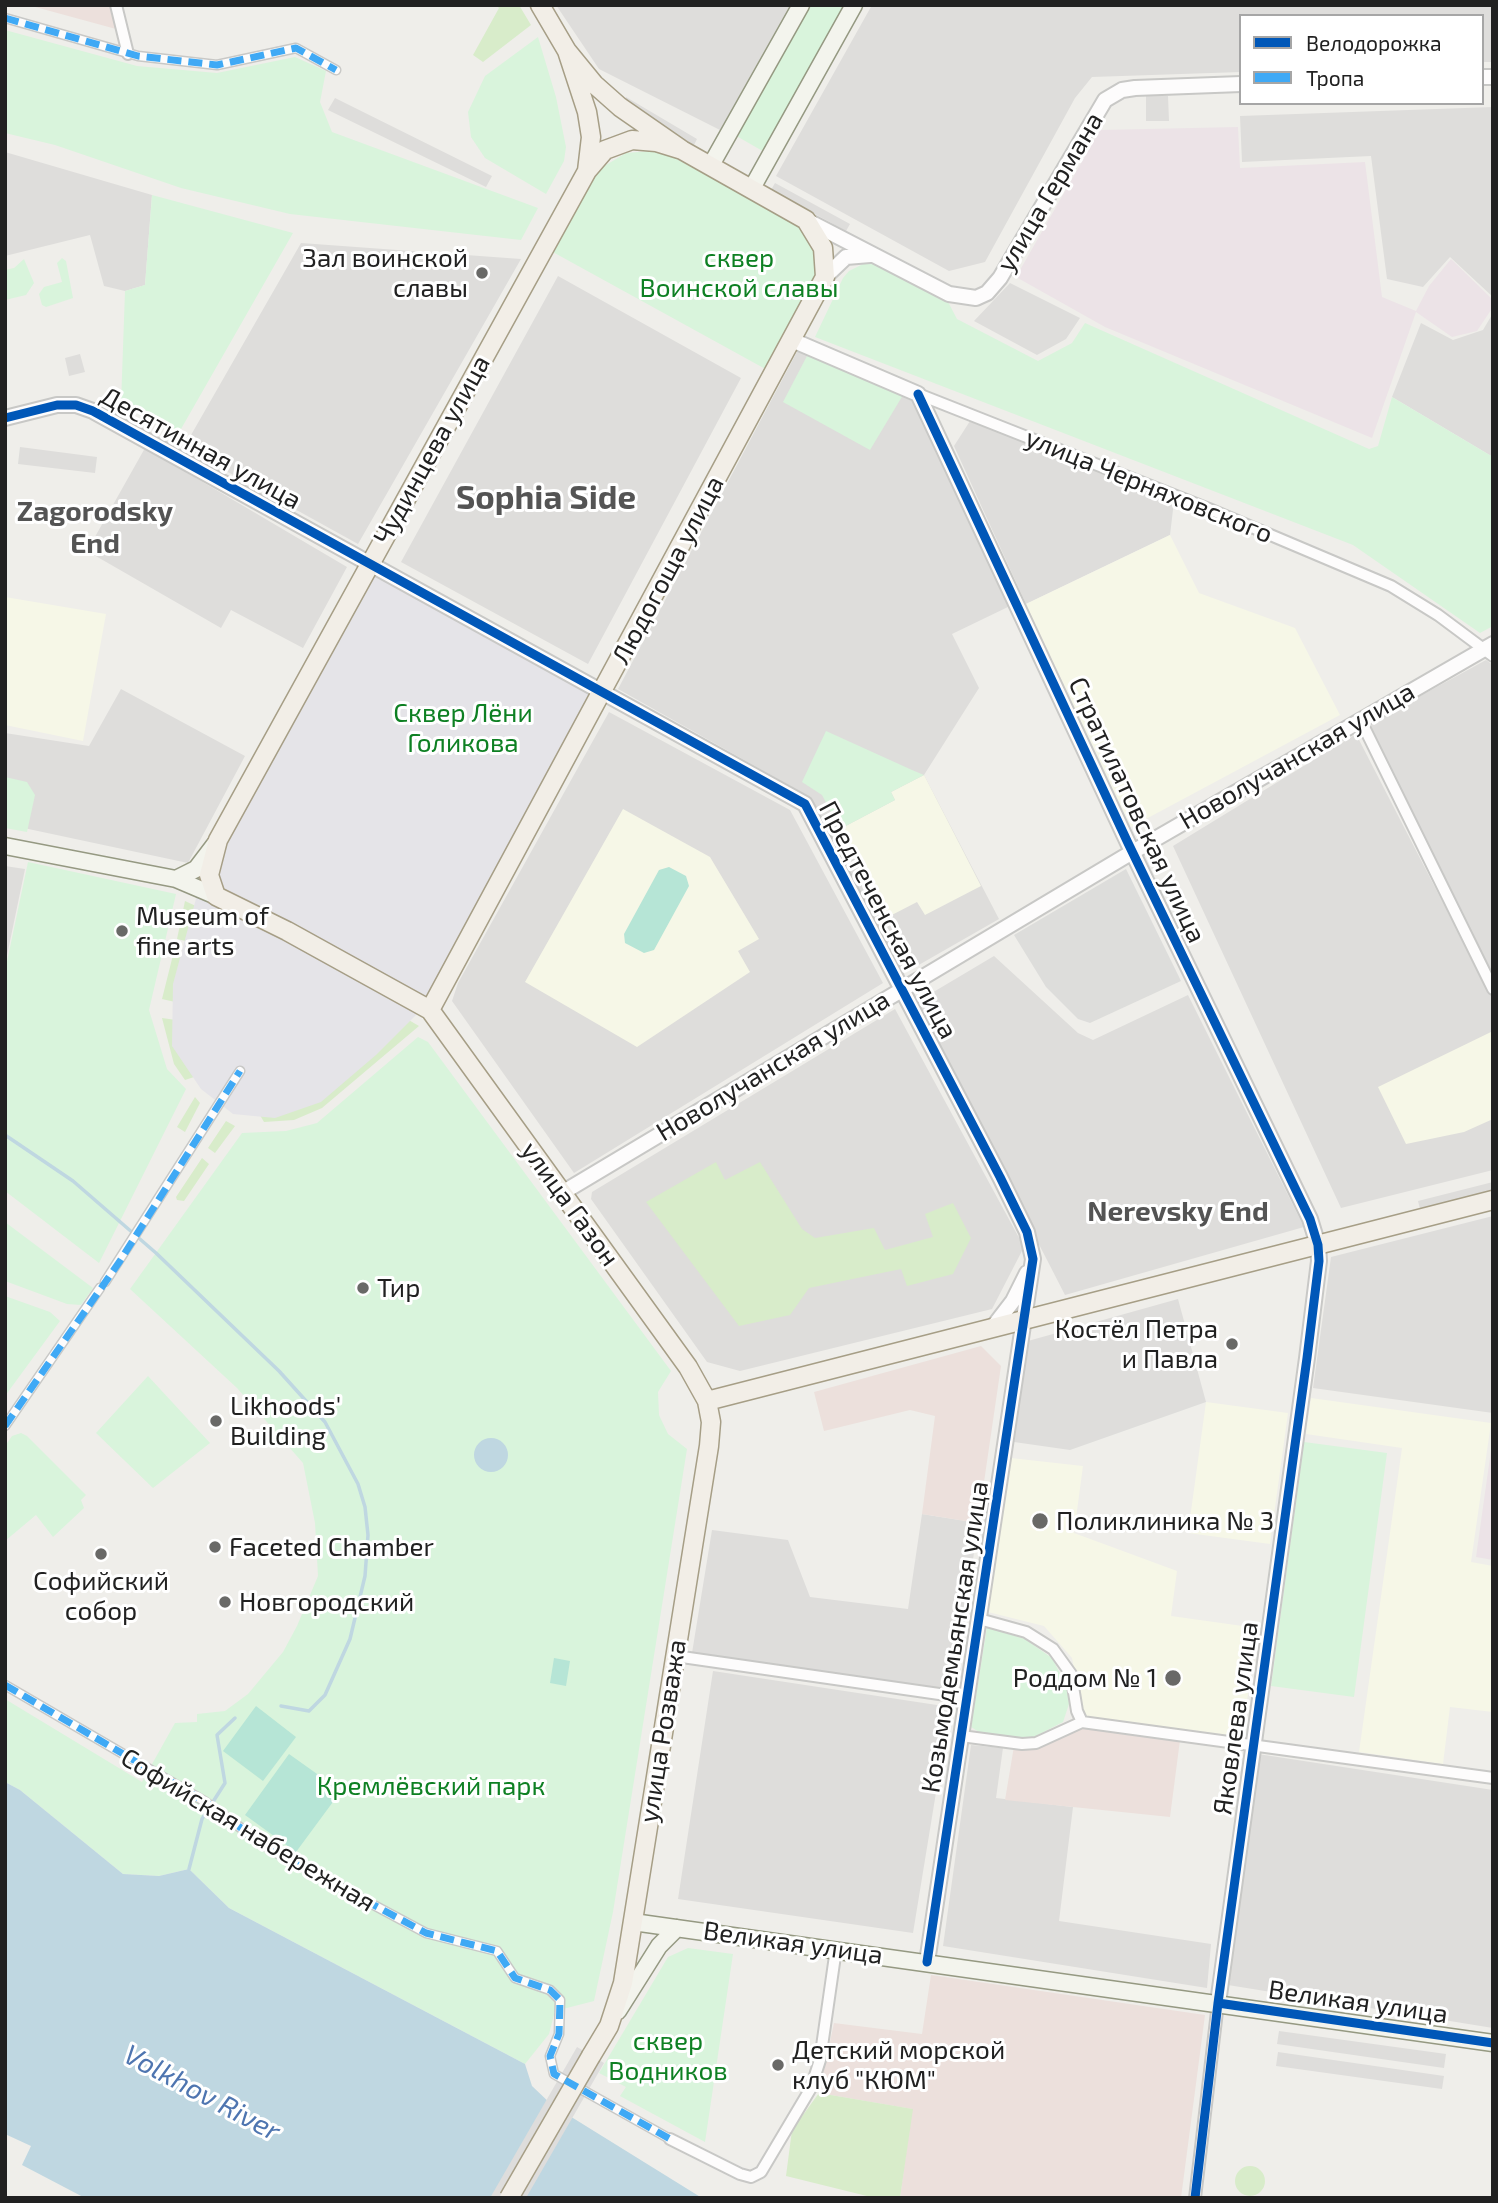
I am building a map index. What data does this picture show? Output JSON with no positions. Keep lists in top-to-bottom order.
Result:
{
  "streets": {
    "main road": [
      "Чудинцева улица",
      "Людогоща улица",
      "улица Газон",
      "улица Розважа",
      "Великая улица"
    ],
    "street": [
      "улица Германа",
      "Десятинная улица",
      "улица Черняховского",
      "Новолучанская улица",
      "Стратилатовская улица",
      "Предтеченская улица",
      "Козьмодемьянская улица",
      "Яковлева улица",
      "Софийская набережная"
    ]
  },
  "crossings": [
    ["улица Германа", "Людогоща улица"],
    ["Десятинная улица", "Чудинцева улица"],
    ["Десятинная улица", "Предтеченская улица"],
    ["Чудинцева улица", "Предтеченская улица"],
    ["улица Черняховского", "Людогоща улица"],
    ["улица Черняховского", "Новолучанская улица"],
    ["улица Черняховского", "Стратилатовская улица"],
    ["Людогоща улица", "Предтеченская улица"],
    ["Людогоща улица", "улица Газон"],
    ["Новолучанская улица", "Стратилатовская улица"],
    ["Новолучанская улица", "Предтеченская улица"],
    ["Новолучанская улица", "улица Газон"],
    ["Стратилатовская улица", "Яковлева улица"],
    ["Предтеченская улица", "Козьмодемьянская улица"],
    ["улица Газон", "улица Розважа"],
    ["Козьмодемьянская улица", "Великая улица"],
    ["Яковлева улица", "Великая улица"],
    ["улица Розважа", "Великая улица"],
    ["Софийская набережная", "Великая улица"]
  ],
  "districts": ["Sophia Side", "Zagorodsky End", "Nerevsky End"],
  "water": ["Volkhov River"],
  "parks": [
    "сквер Воинской славы",
    "Сквер Лёни Голикова",
    "Кремлёвский парк",
    "сквер Водников"
  ],
  "places": [
    "Зал воинской славы",
    "Museum of fine arts",
    "Тир",
    "Костёл Петра и Павла",
    "Likhoods' Building",
    "Поликлиника № 3",
    "Faceted Chamber",
    "Софийский собор",
    "Новгородский",
    "Роддом № 1",
    "Детский морской клуб \"КЮМ\""
  ],
  "legend": ["Велодорожка", "Тропа"]
}
